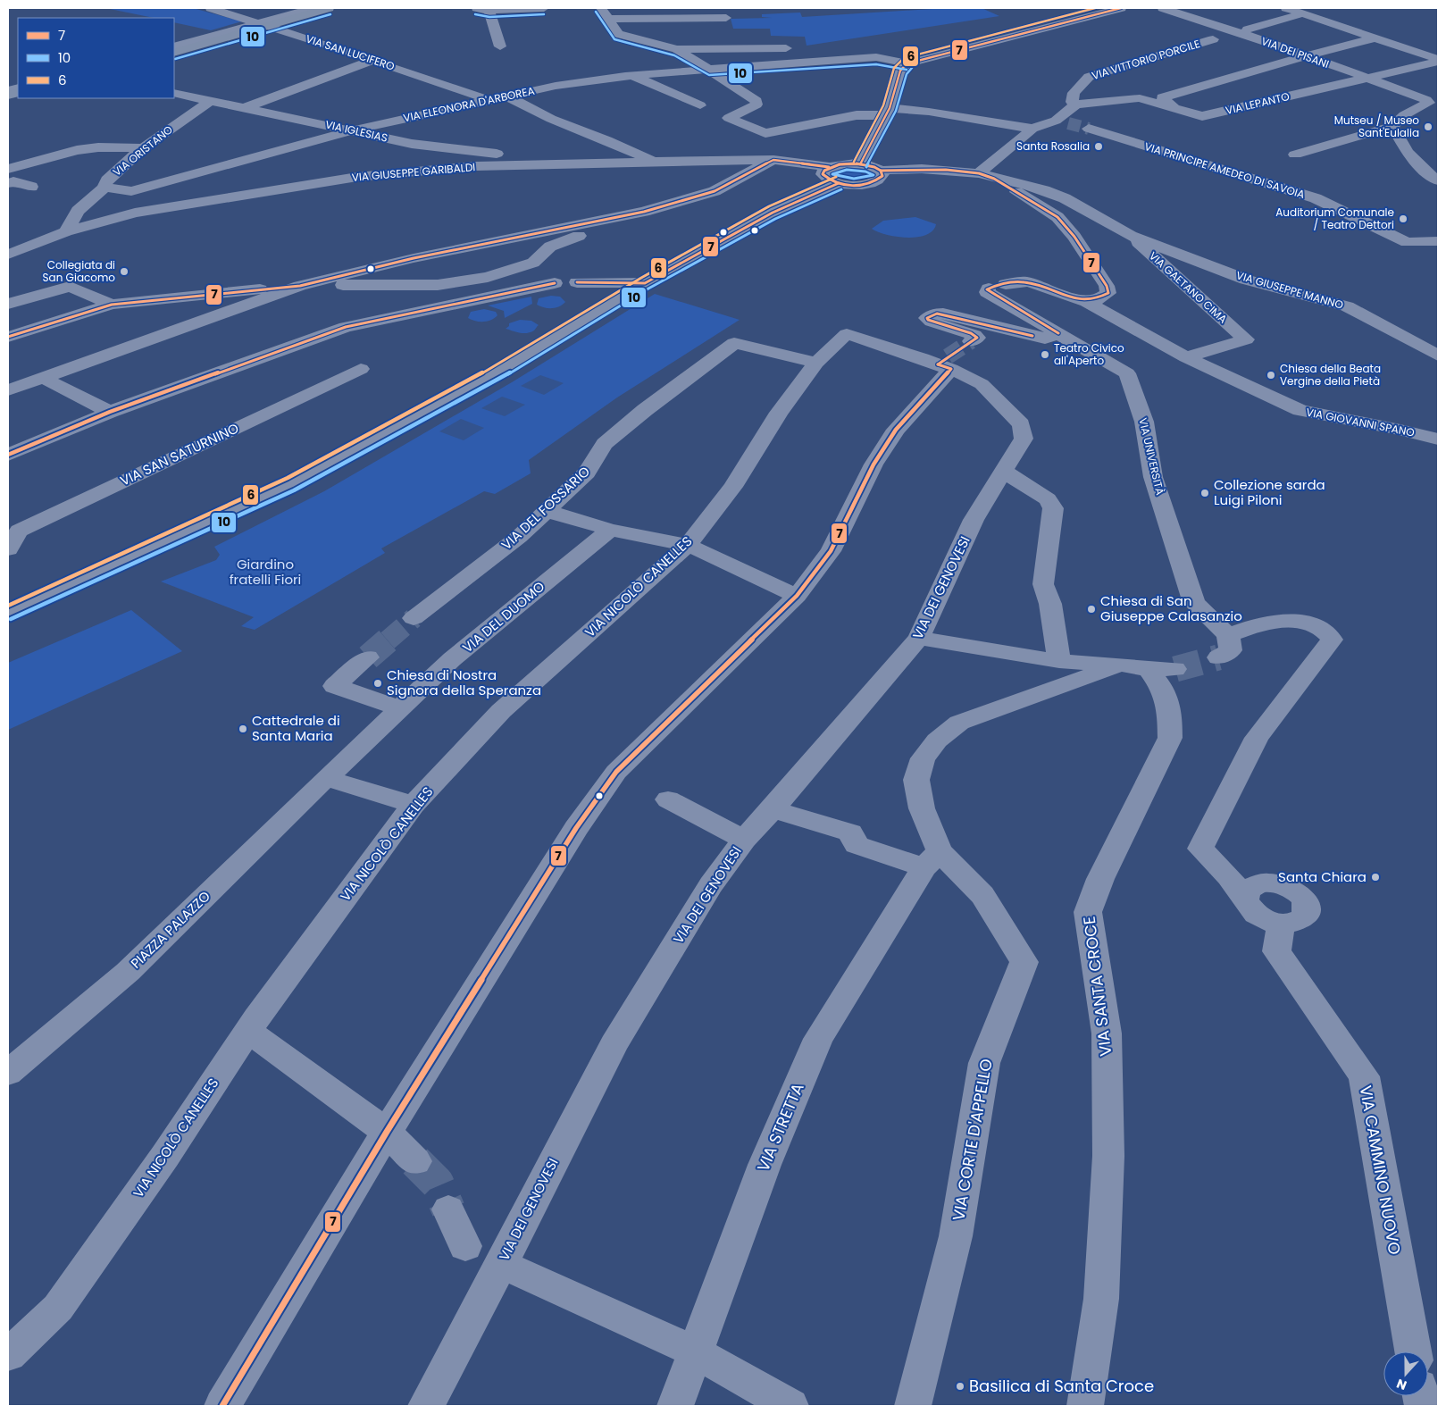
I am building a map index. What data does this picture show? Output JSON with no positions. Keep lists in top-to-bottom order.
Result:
{
  "streets": {
    "street": [
      "VIA SAN LUCIFERO",
      "VIA DEI PISANI",
      "VIA VITTORIO PORCILE",
      "VIA LEPANTO",
      "VIA ELEONORA D'ARBOREA",
      "VIA IGLESIAS",
      "VIA ORISTANO",
      "VIA PRINCIPE AMEDEO DI SAVOIA",
      "VIA GIUSEPPE GARIBALDI",
      "VIA GAETANO CIMA",
      "VIA GIUSEPPE MANNO",
      "VIA GIOVANNI SPANO",
      "VIA SAN SATURNINO",
      "VIA UNIVERSITÀ",
      "VIA DEL FOSSARIO",
      "VIA NICOLÒ CANELLES",
      "VIA DEI GENOVESI",
      "VIA DEL DUOMO",
      "PIAZZA PALAZZO",
      "VIA SANTA CROCE",
      "VIA STRETTA",
      "VIA CORTE D'APPELLO",
      "VIA CAMMINO NUOVO"
    ]
  },
  "crossings": [
    ["VIA SAN LUCIFERO", "VIA ELEONORA D'ARBOREA"],
    ["VIA DEI PISANI", "VIA LEPANTO"],
    ["VIA VITTORIO PORCILE", "VIA LEPANTO"],
    ["VIA ELEONORA D'ARBOREA", "VIA IGLESIAS"],
    ["VIA ELEONORA D'ARBOREA", "VIA ORISTANO"],
    ["VIA IGLESIAS", "VIA ORISTANO"],
    ["VIA IGLESIAS", "VIA GIUSEPPE GARIBALDI"],
    ["VIA ORISTANO", "VIA GIUSEPPE GARIBALDI"],
    ["VIA GIUSEPPE GARIBALDI", "VIA GIUSEPPE MANNO"],
    ["VIA GAETANO CIMA", "VIA GIUSEPPE MANNO"],
    ["VIA GAETANO CIMA", "VIA GIOVANNI SPANO"],
    ["VIA DEL FOSSARIO", "VIA NICOLÒ CANELLES"],
    ["VIA NICOLÒ CANELLES", "VIA DEI GENOVESI"],
    ["VIA DEL DUOMO", "PIAZZA PALAZZO"],
    ["VIA SANTA CROCE", "VIA CORTE D'APPELLO"],
    ["VIA STRETTA", "VIA CORTE D'APPELLO"]
  ],
  "parks": ["Giardino fratelli Fiori"],
  "places": [
    "Mutseu / Museo Sant'Eulalia",
    "Santa Rosalia",
    "Auditorium Comunale / Teatro Dettori",
    "Collegiata di San Giacomo",
    "Teatro Civico all'Aperto",
    "Chiesa della Beata Vergine della Pietà",
    "Collezione sarda Luigi Piloni",
    "Chiesa di San Giuseppe Calasanzio",
    "Chiesa di Nostra Signora della Speranza",
    "Cattedrale di Santa Maria",
    "Santa Chiara",
    "Basilica di Santa Croce"
  ],
  "lines": ["transit line 7", "transit line 6", "transit line 10"],
  "legend": ["7", "10", "6"],
  "north": "bottom"
}
